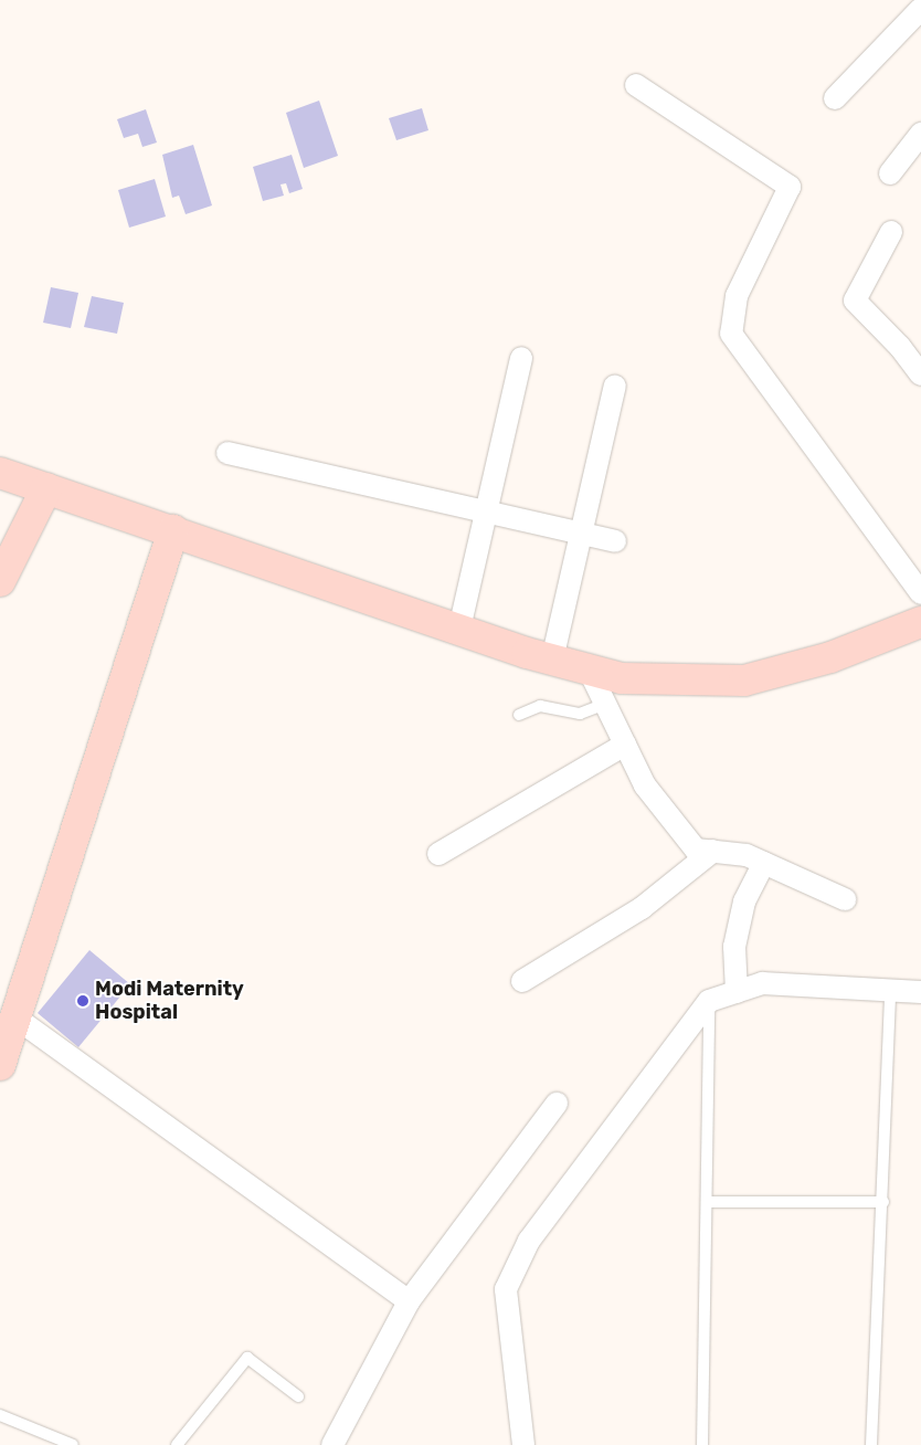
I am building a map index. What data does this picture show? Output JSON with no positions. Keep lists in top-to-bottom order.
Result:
{
  "places": ["Modi Maternity Hospital"]
}
